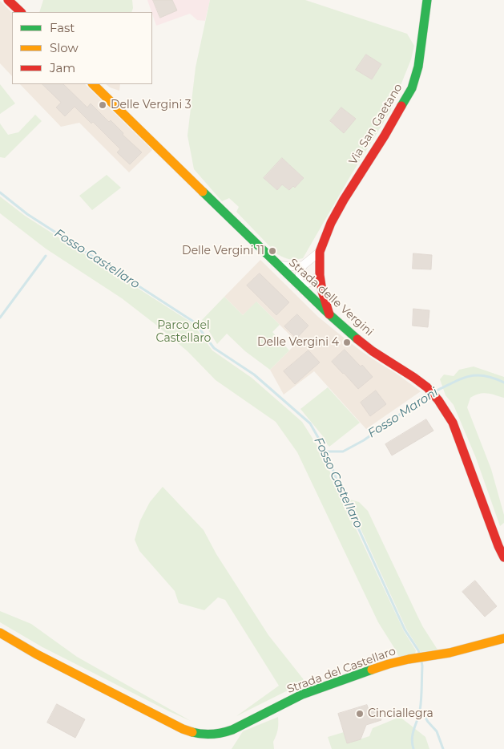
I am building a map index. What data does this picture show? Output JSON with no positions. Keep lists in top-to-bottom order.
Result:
{
  "streets": {
    "street": ["Via San Gaetano", "Strada delle Vergini", "Strada del Castellaro"]
  },
  "crossings": [
    ["Via San Gaetano", "Strada delle Vergini"]
  ],
  "water": ["Fosso Castellaro", "Fosso Maroni"],
  "parks": ["Parco del Castellaro"],
  "places": [
    "Delle Vergini 3",
    "Delle Vergini 11",
    "Delle Vergini 4",
    "Cinciallegra"
  ],
  "legend": ["Fast", "Slow", "Jam"]
}
